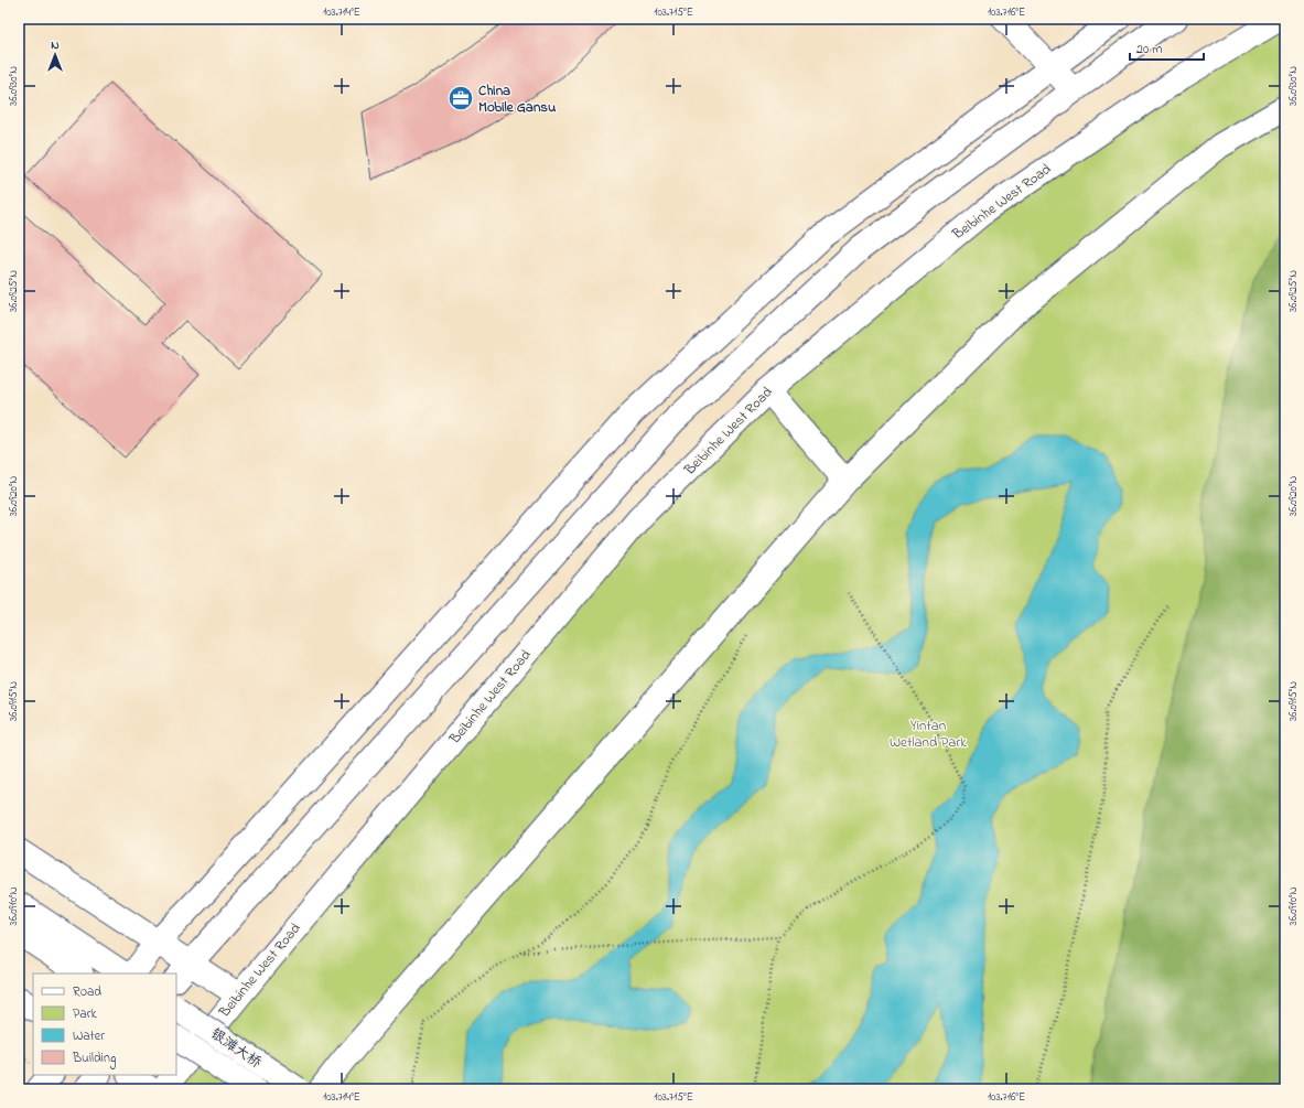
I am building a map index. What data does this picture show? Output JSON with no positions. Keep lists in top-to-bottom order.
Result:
{
  "streets": {
    "main road": ["Beibinhe West Road", "银滩大桥"]
  },
  "parks": ["Yintan Wetland Park"],
  "places": {
    "office": ["China Mobile Gansu"]
  },
  "legend": [
    "Road",
    "Park",
    "Water",
    "Building"
  ],
  "scale_bar": "20 m",
  "north": "top",
  "coordinates": [
    "103.714°E",
    "103.715°E",
    "103.716°E",
    "36.0930°N",
    "36.0925°N",
    "36.0920°N",
    "36.0915°N",
    "36.0910°N"
  ]
}
